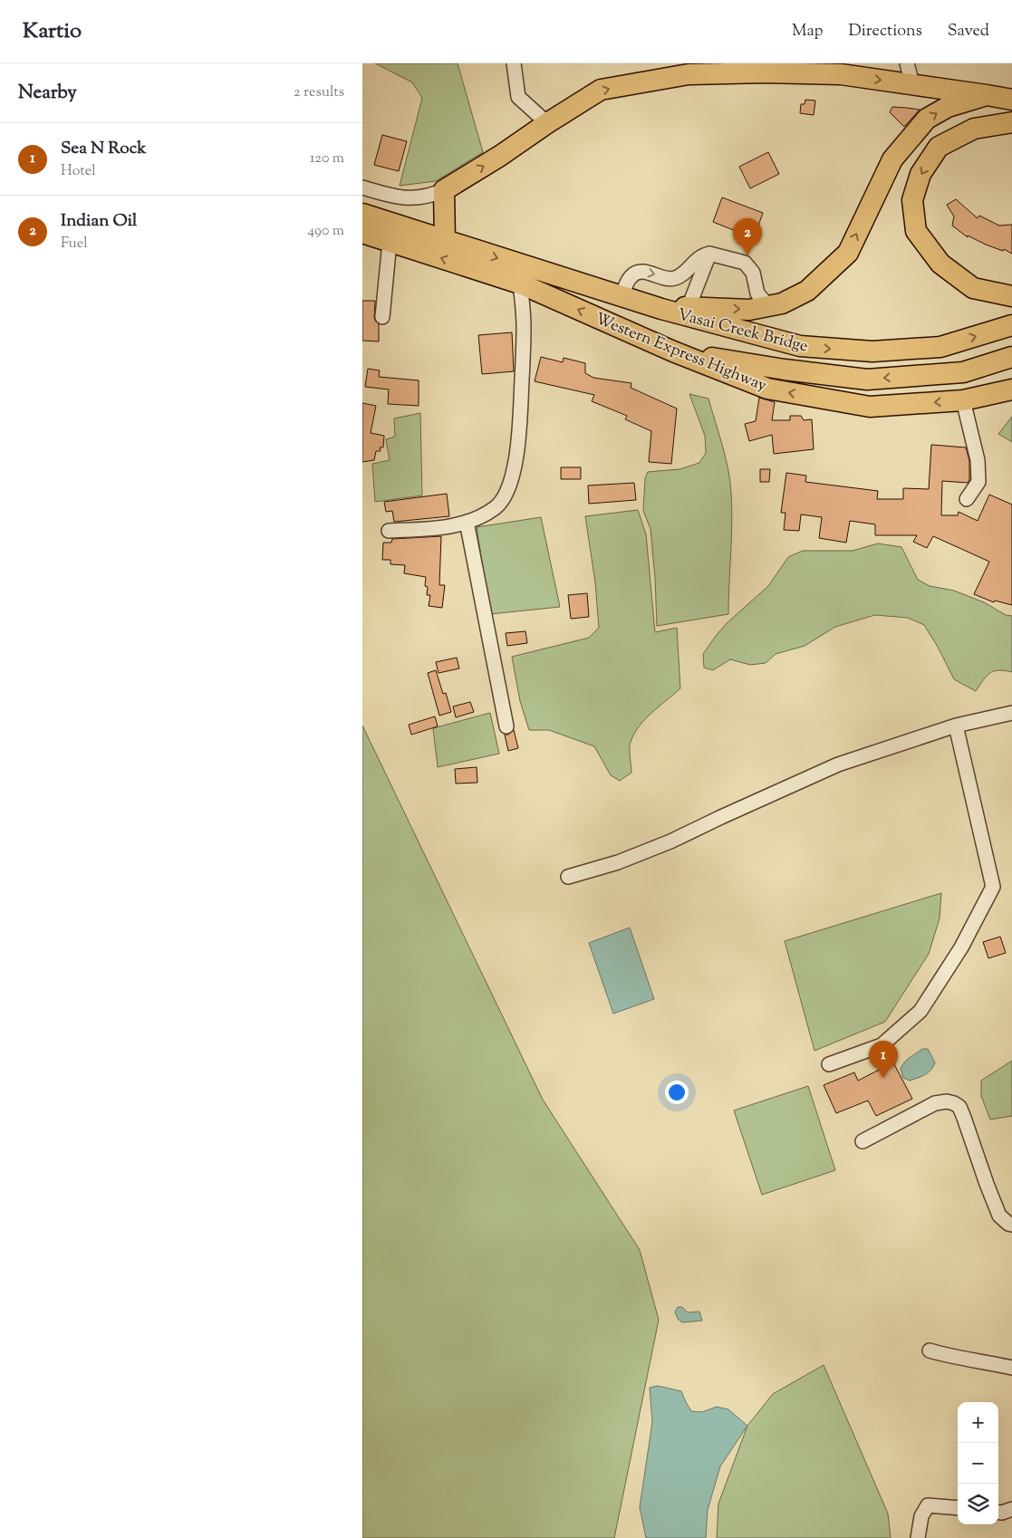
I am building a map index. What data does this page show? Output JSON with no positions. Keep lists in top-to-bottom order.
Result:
{
  "streets": {
    "highway": ["Vasai Creek Bridge", "Western Express Highway"]
  },
  "crossings": [
    ["Vasai Creek Bridge", "Western Express Highway"]
  ],
  "page": {
    "header": "Kartio",
    "nav": ["Map", "Directions", "Saved"],
    "heading": ["Nearby", "2 results"],
    "list": [
      {
        "mark": "1",
        "name": "Sea N Rock",
        "note": "Hotel",
        "value": "120 m"
      },
      {
        "mark": "2",
        "name": "Indian Oil",
        "note": "Fuel",
        "value": "490 m"
      }
    ],
    "pins": ["2", "1"],
    "map_buttons": ["+", "−"]
  }
}
